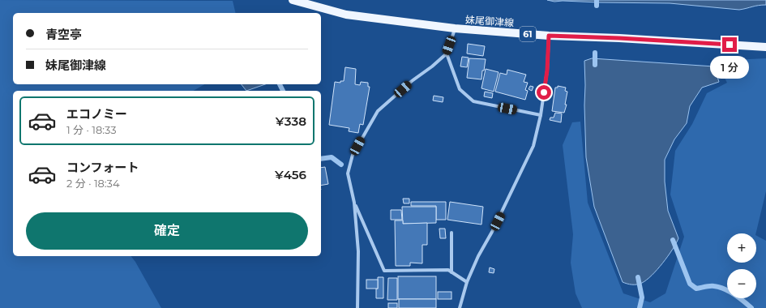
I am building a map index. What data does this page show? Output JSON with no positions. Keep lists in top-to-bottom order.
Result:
{
  "streets": {
    "main road": ["妹尾御津線", "61"]
  },
  "page": {
    "banner": ["青空亭", "妹尾御津線"],
    "bubble": "1 分",
    "list": [
      {
        "name": "エコノミー",
        "note": "1 分 · 18:33",
        "value": "¥338"
      },
      {
        "name": "コンフォート",
        "note": "2 分 · 18:34",
        "value": "¥456"
      }
    ],
    "buttons": "確定",
    "map_buttons": ["+", "−"]
  }
}
